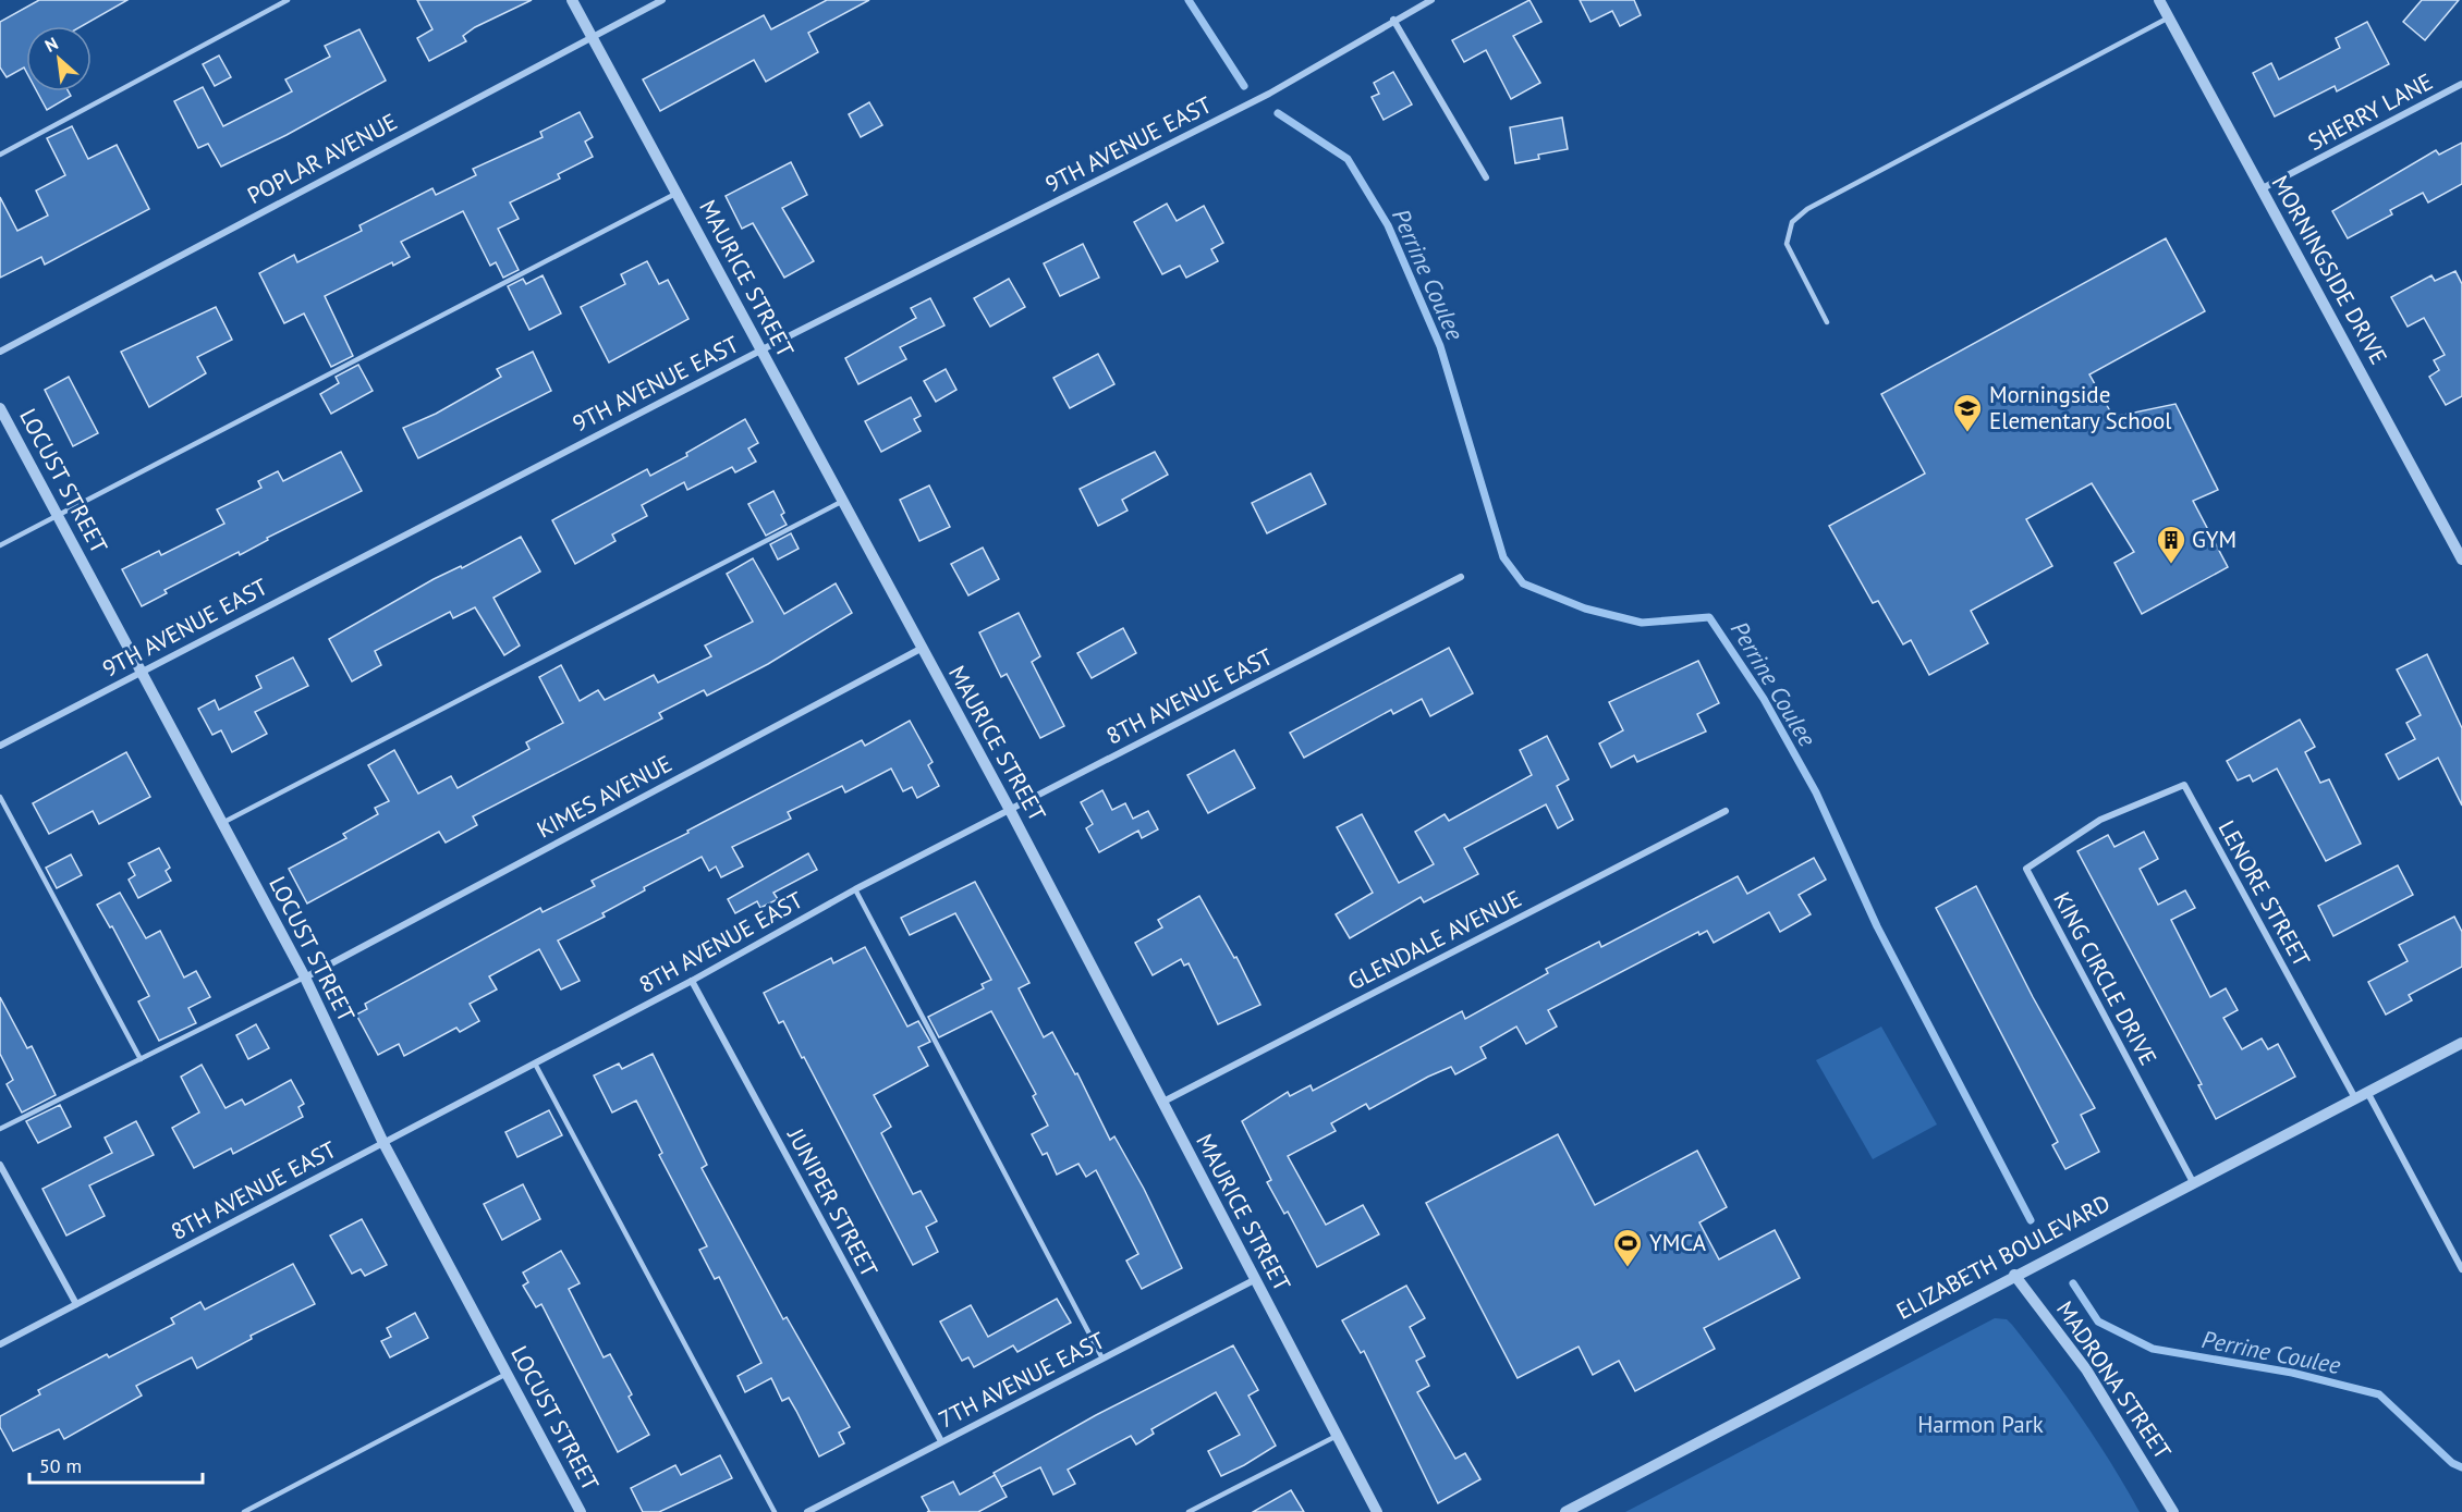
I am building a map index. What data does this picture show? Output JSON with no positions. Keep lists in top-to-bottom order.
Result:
{
  "streets": {
    "street": [
      "SHERRY LANE",
      "9TH AVENUE EAST",
      "POPLAR AVENUE",
      "MORNINGSIDE DRIVE",
      "MAURICE STREET",
      "LOCUST STREET",
      "8TH AVENUE EAST",
      "KIMES AVENUE",
      "LENORE STREET",
      "GLENDALE AVENUE",
      "KING CIRCLE DRIVE",
      "JUNIPER STREET",
      "ELIZABETH BOULEVARD",
      "7TH AVENUE EAST",
      "MADRONA STREET"
    ]
  },
  "crossings": [
    ["SHERRY LANE", "MORNINGSIDE DRIVE"],
    ["9TH AVENUE EAST", "MAURICE STREET"],
    ["9TH AVENUE EAST", "LOCUST STREET"],
    ["POPLAR AVENUE", "MAURICE STREET"],
    ["MAURICE STREET", "8TH AVENUE EAST"],
    ["MAURICE STREET", "KIMES AVENUE"],
    ["MAURICE STREET", "GLENDALE AVENUE"],
    ["MAURICE STREET", "7TH AVENUE EAST"],
    ["LOCUST STREET", "8TH AVENUE EAST"],
    ["LOCUST STREET", "KIMES AVENUE"],
    ["8TH AVENUE EAST", "JUNIPER STREET"],
    ["LENORE STREET", "KING CIRCLE DRIVE"],
    ["LENORE STREET", "ELIZABETH BOULEVARD"],
    ["KING CIRCLE DRIVE", "ELIZABETH BOULEVARD"],
    ["JUNIPER STREET", "7TH AVENUE EAST"],
    ["ELIZABETH BOULEVARD", "MADRONA STREET"]
  ],
  "water": ["Perrine Coulee"],
  "parks": ["Harmon Park"],
  "places": {
    "school or university": ["Morningside Elementary School"],
    "building": ["GYM"],
    "sports": ["YMCA"]
  },
  "scale_bar": "50 m",
  "north": "top left"
}
